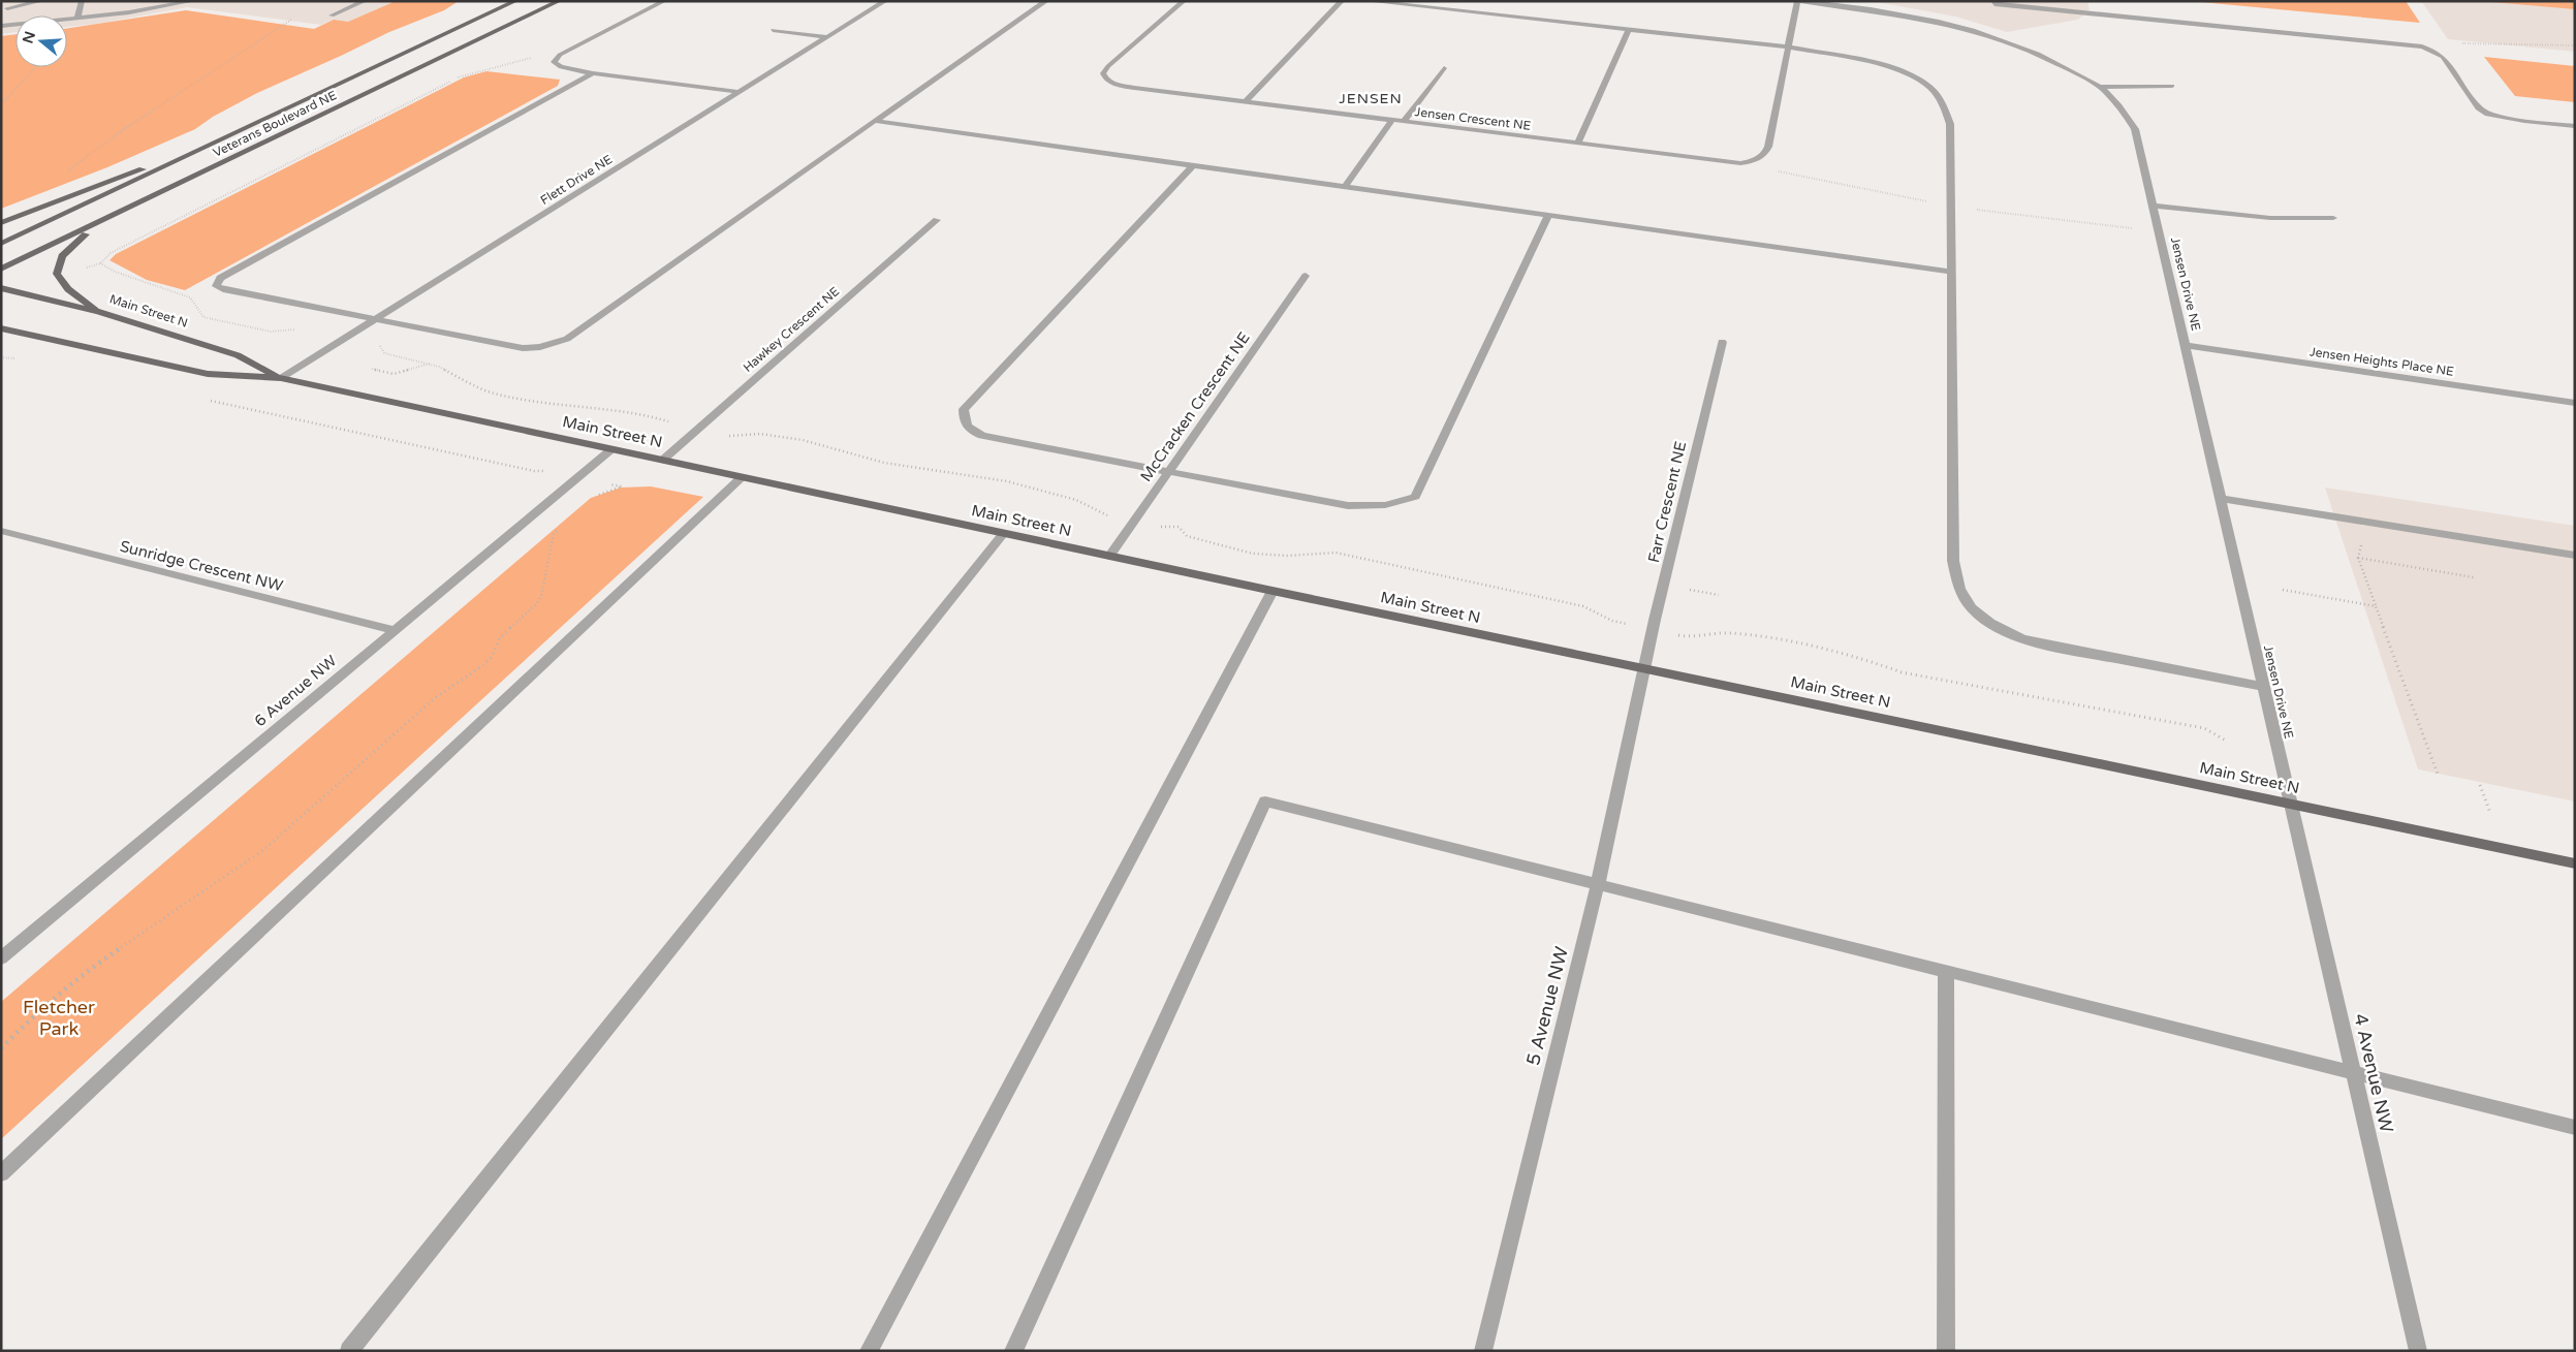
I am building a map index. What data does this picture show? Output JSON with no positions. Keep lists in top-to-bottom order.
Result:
{
  "streets": {
    "main road": ["Veterans Boulevard NE", "Main Street N"],
    "street": [
      "Jensen Crescent NE",
      "Flett Drive NE",
      "Jensen Drive NE",
      "Hawkey Crescent NE",
      "Jensen Heights Place NE",
      "McCracken Crescent NE",
      "Farr Crescent NE",
      "Sunridge Crescent NW",
      "6 Avenue NW",
      "5 Avenue NW",
      "4 Avenue NW"
    ]
  },
  "crossings": [
    ["Flett Drive NE", "Main Street N"],
    ["Jensen Drive NE", "Main Street N"],
    ["Jensen Drive NE", "Jensen Heights Place NE"],
    ["Jensen Drive NE", "4 Avenue NW"],
    ["Main Street N", "Hawkey Crescent NE"],
    ["Main Street N", "McCracken Crescent NE"],
    ["Main Street N", "Farr Crescent NE"],
    ["Main Street N", "6 Avenue NW"],
    ["Main Street N", "5 Avenue NW"],
    ["Main Street N", "4 Avenue NW"],
    ["Farr Crescent NE", "5 Avenue NW"],
    ["Sunridge Crescent NW", "6 Avenue NW"]
  ],
  "districts": ["JENSEN"],
  "parks": ["Fletcher Park"],
  "north": "left"
}
